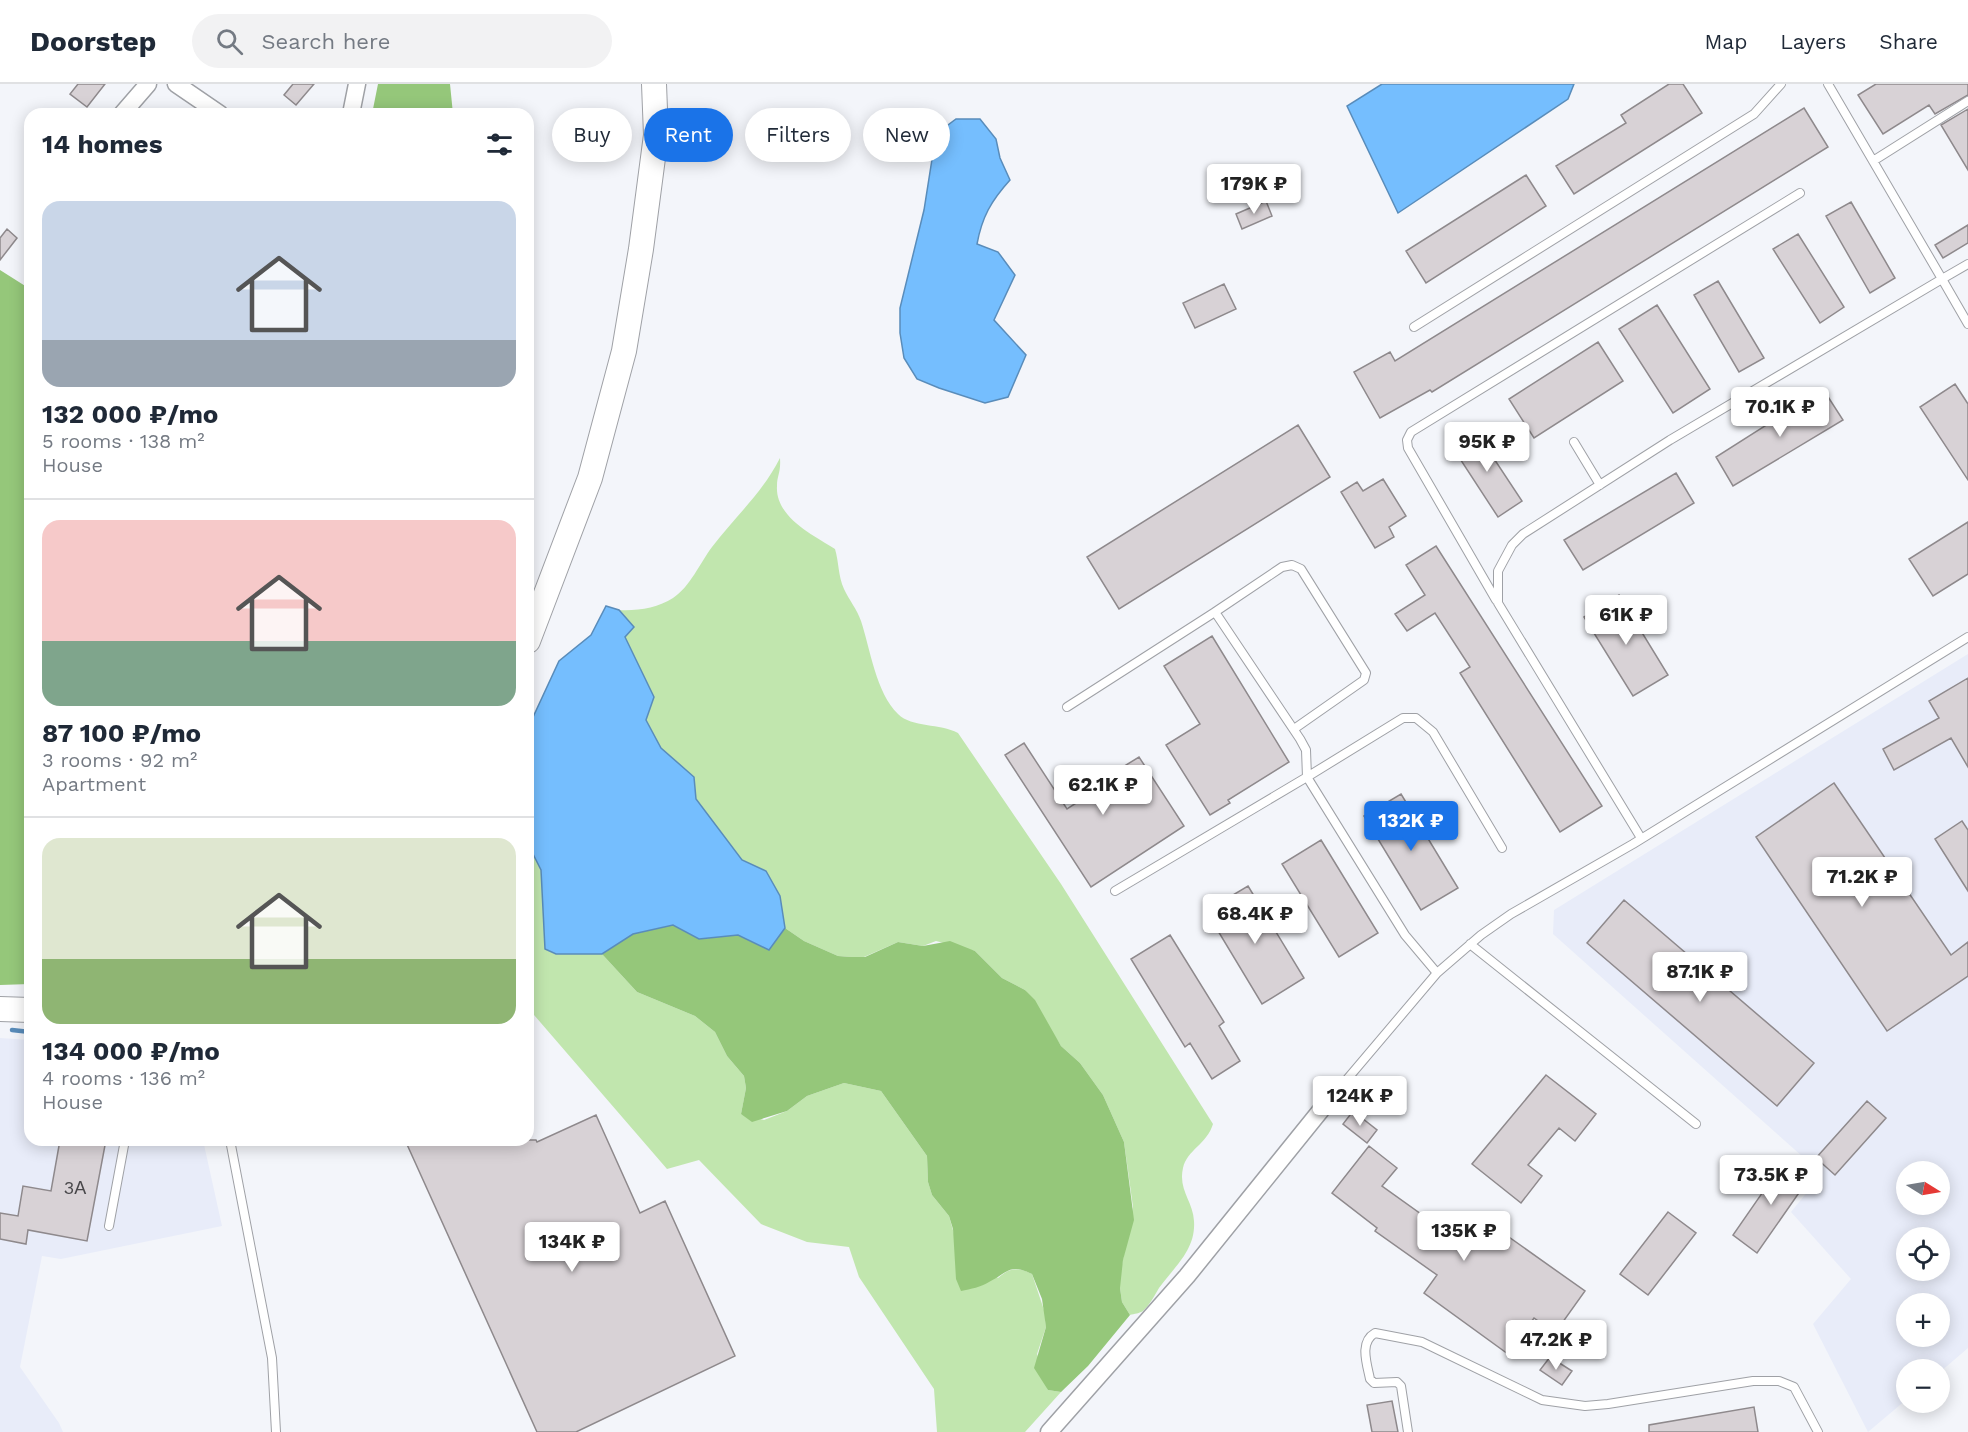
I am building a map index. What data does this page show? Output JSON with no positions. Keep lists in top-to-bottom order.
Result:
{
  "house_numbers": ["3А"],
  "north": "right",
  "page": {
    "header": "Doorstep",
    "search": "Search here",
    "nav": ["Map", "Layers", "Share"],
    "chip": [
      "Buy",
      "Rent",
      "Filters",
      "New"
    ],
    "heading": "14 homes",
    "price": [
      "179K ₽",
      "70.1K ₽",
      "95K ₽",
      "61K ₽",
      "62.1K ₽",
      "132K ₽",
      "71.2K ₽",
      "68.4K ₽",
      "87.1K ₽",
      "124K ₽",
      "73.5K ₽",
      "135K ₽",
      "134K ₽",
      "47.2K ₽"
    ],
    "list": [
      {
        "name": "132 000 ₽/mo",
        "note": "5 rooms · 138 m² · House"
      },
      {
        "name": "87 100 ₽/mo",
        "note": "3 rooms · 92 m² · Apartment"
      },
      {
        "name": "134 000 ₽/mo",
        "note": "4 rooms · 136 m² · House"
      }
    ],
    "map_buttons": ["+", "−"]
  }
}
